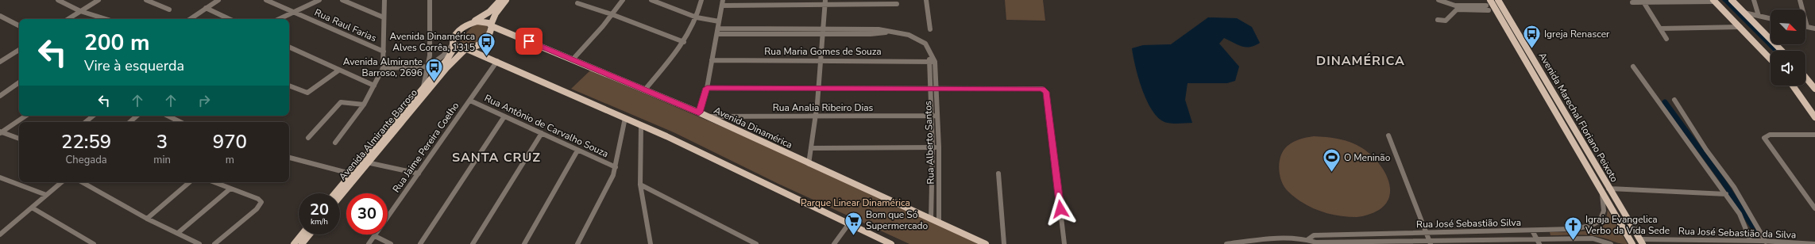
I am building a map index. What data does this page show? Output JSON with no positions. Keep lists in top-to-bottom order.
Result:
{
  "streets": {
    "main road": ["Avenida Marechal Floriano Peixoto", "Avenida Dinamérica", "Avenida Almirante Barroso"],
    "street": [
      "Rua Raul Farias",
      "Rua Maria Gomes de Souza",
      "Rua Analia Ribeiro Dias",
      "Rua Antônio de Carvalho Souza",
      "Rua Alberto Santos",
      "Rua Jaime Pereira Coelho",
      "Rua José Sebastião Silva",
      "Rua José Sebastião da Silva"
    ]
  },
  "crossings": [
    ["Rua Maria Gomes de Souza", "Rua Alberto Santos"],
    ["Rua Analia Ribeiro Dias", "Avenida Dinamérica"],
    ["Rua Analia Ribeiro Dias", "Rua Alberto Santos"],
    ["Avenida Marechal Floriano Peixoto", "Rua José Sebastião Silva"],
    ["Avenida Marechal Floriano Peixoto", "Rua José Sebastião da Silva"],
    ["Rua Antônio de Carvalho Souza", "Rua Jaime Pereira Coelho"],
    ["Avenida Dinamérica", "Avenida Almirante Barroso"],
    ["Avenida Dinamérica", "Rua Alberto Santos"]
  ],
  "districts": ["DINAMÉRICA", "SANTA CRUZ"],
  "parks": ["Parque Linear Dinamérica"],
  "places": {
    "bus stop": ["Igreja Renascer", "Avenida Dinamérica Alves Corrêa, 1315", "Avenida Almirante Barroso, 2696"],
    "sports": ["O Meninão"],
    "supermarket": ["Bom que Só Supermercado"],
    "church": ["Igraja Evangelica Verbo da Vida Sede"]
  },
  "north": "bottom right",
  "page": {
    "turn": ["200 m", "Vire à esquerda"],
    "eta": [
      "22:59",
      "Chegada",
      "3",
      "min",
      "970",
      "m"
    ],
    "speed": "20 km/h",
    "limit": "30"
  }
}
